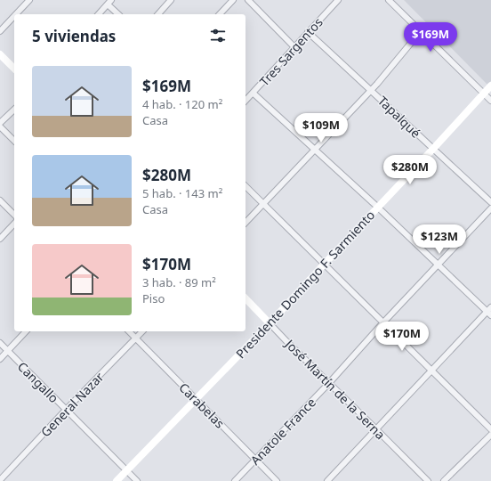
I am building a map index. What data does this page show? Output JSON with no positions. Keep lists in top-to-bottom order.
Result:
{
  "streets": {
    "street": [
      "Tres Sargentos",
      "Tapalqué",
      "Presidente Domingo F. Sarmiento",
      "Cangallo",
      "José Martín de la Serna",
      "General Nazar",
      "Carabelas",
      "Anatole France"
    ]
  },
  "crossings": [
    ["Tres Sargentos", "Tapalqué"],
    ["Tapalqué", "Presidente Domingo F. Sarmiento"],
    ["Presidente Domingo F. Sarmiento", "Cangallo"],
    ["Presidente Domingo F. Sarmiento", "José Martín de la Serna"],
    ["Presidente Domingo F. Sarmiento", "Carabelas"],
    ["Cangallo", "General Nazar"],
    ["José Martín de la Serna", "Anatole France"],
    ["General Nazar", "Carabelas"],
    ["Carabelas", "Anatole France"]
  ],
  "page": {
    "heading": "5 viviendas",
    "price": [
      "$169M",
      "$109M",
      "$280M",
      "$123M",
      "$170M"
    ],
    "list": [
      {
        "name": "$169M",
        "note": "4 hab. · 120 m² · Casa"
      },
      {
        "name": "$280M",
        "note": "5 hab. · 143 m² · Casa"
      },
      {
        "name": "$170M",
        "note": "3 hab. · 89 m² · Piso"
      }
    ]
  }
}
